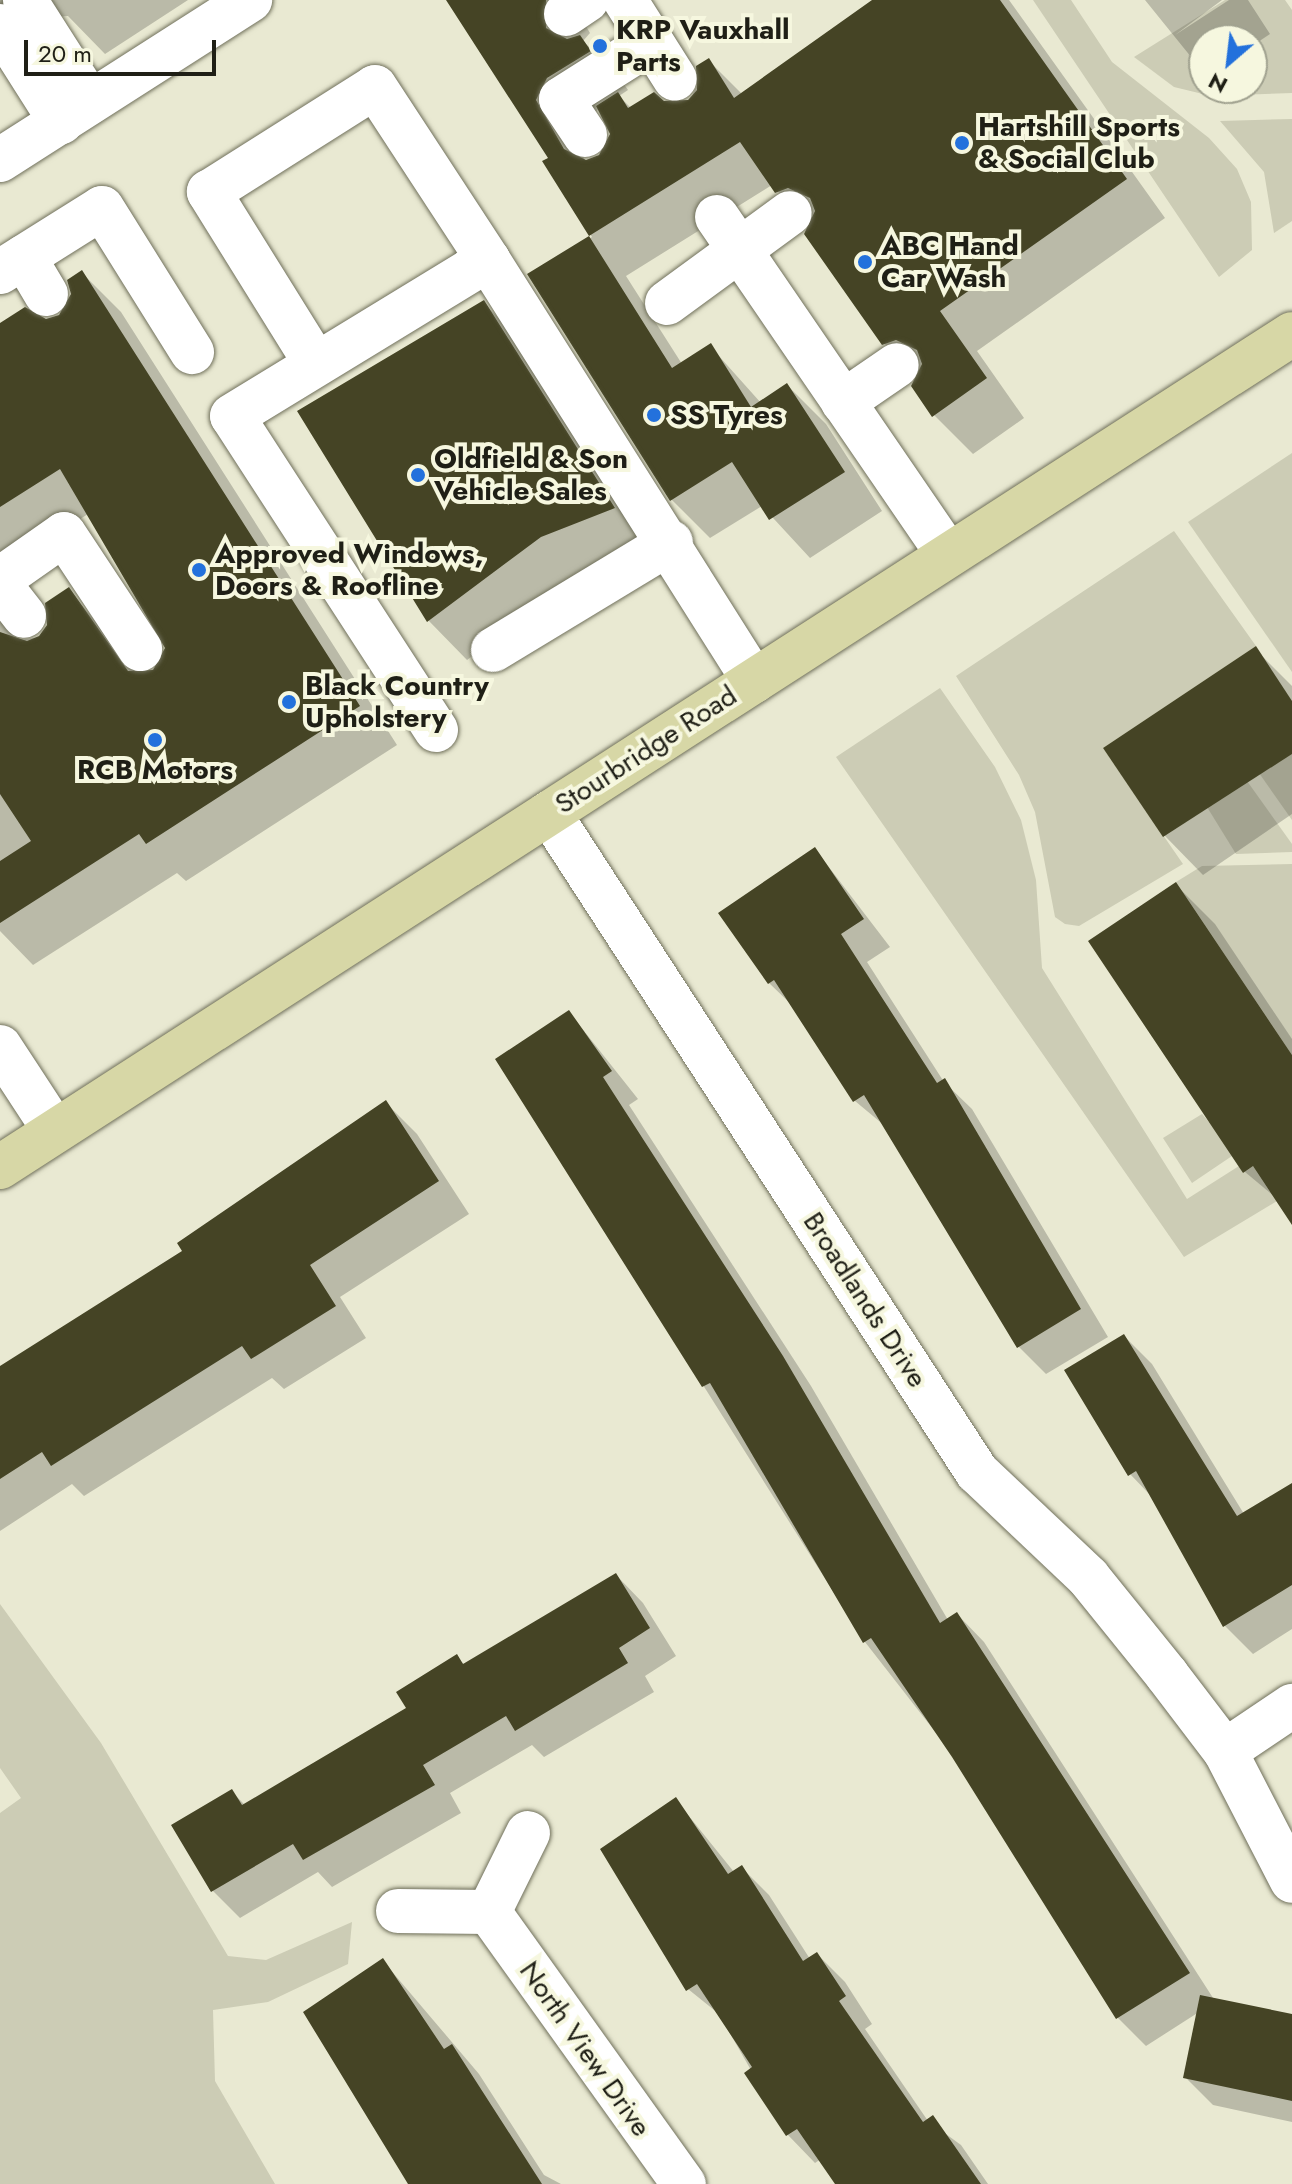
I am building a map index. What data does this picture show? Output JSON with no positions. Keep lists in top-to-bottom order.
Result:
{
  "streets": {
    "main road": ["Stourbridge Road"],
    "street": ["Broadlands Drive", "North View Drive"]
  },
  "crossings": [
    ["Stourbridge Road", "Broadlands Drive"]
  ],
  "places": [
    "KRP Vauxhall Parts",
    "Hartshill Sports & Social Club",
    "ABC Hand Car Wash",
    "SS Tyres",
    "Oldfield & Son Vehicle Sales",
    "Approved Windows, Doors & Roofline",
    "Black Country Upholstery",
    "RCB Motors"
  ],
  "scale_bar": "20 m",
  "north": "bottom left"
}
